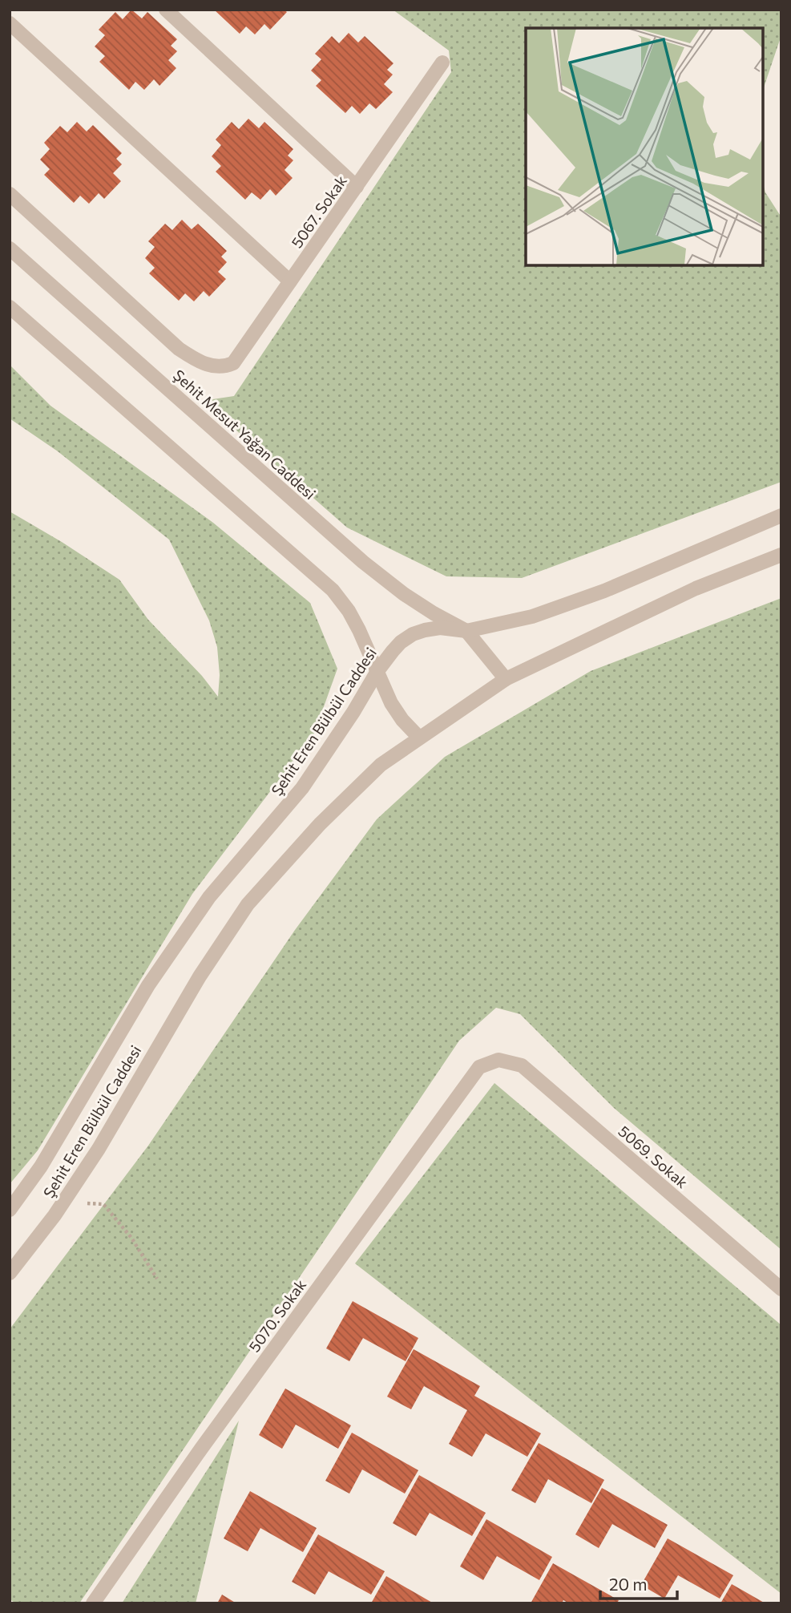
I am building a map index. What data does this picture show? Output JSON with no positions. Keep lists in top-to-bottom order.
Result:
{
  "streets": {
    "street": [
      "5067. Sokak",
      "Şehit Mesut Yağan Caddesi",
      "Şehit Eren Bülbül Caddesi",
      "5069. Sokak",
      "5070. Sokak"
    ]
  },
  "crossings": [
    ["Şehit Mesut Yağan Caddesi", "Şehit Eren Bülbül Caddesi"],
    ["5069. Sokak", "5070. Sokak"]
  ],
  "scale_bar": "20 m"
}
